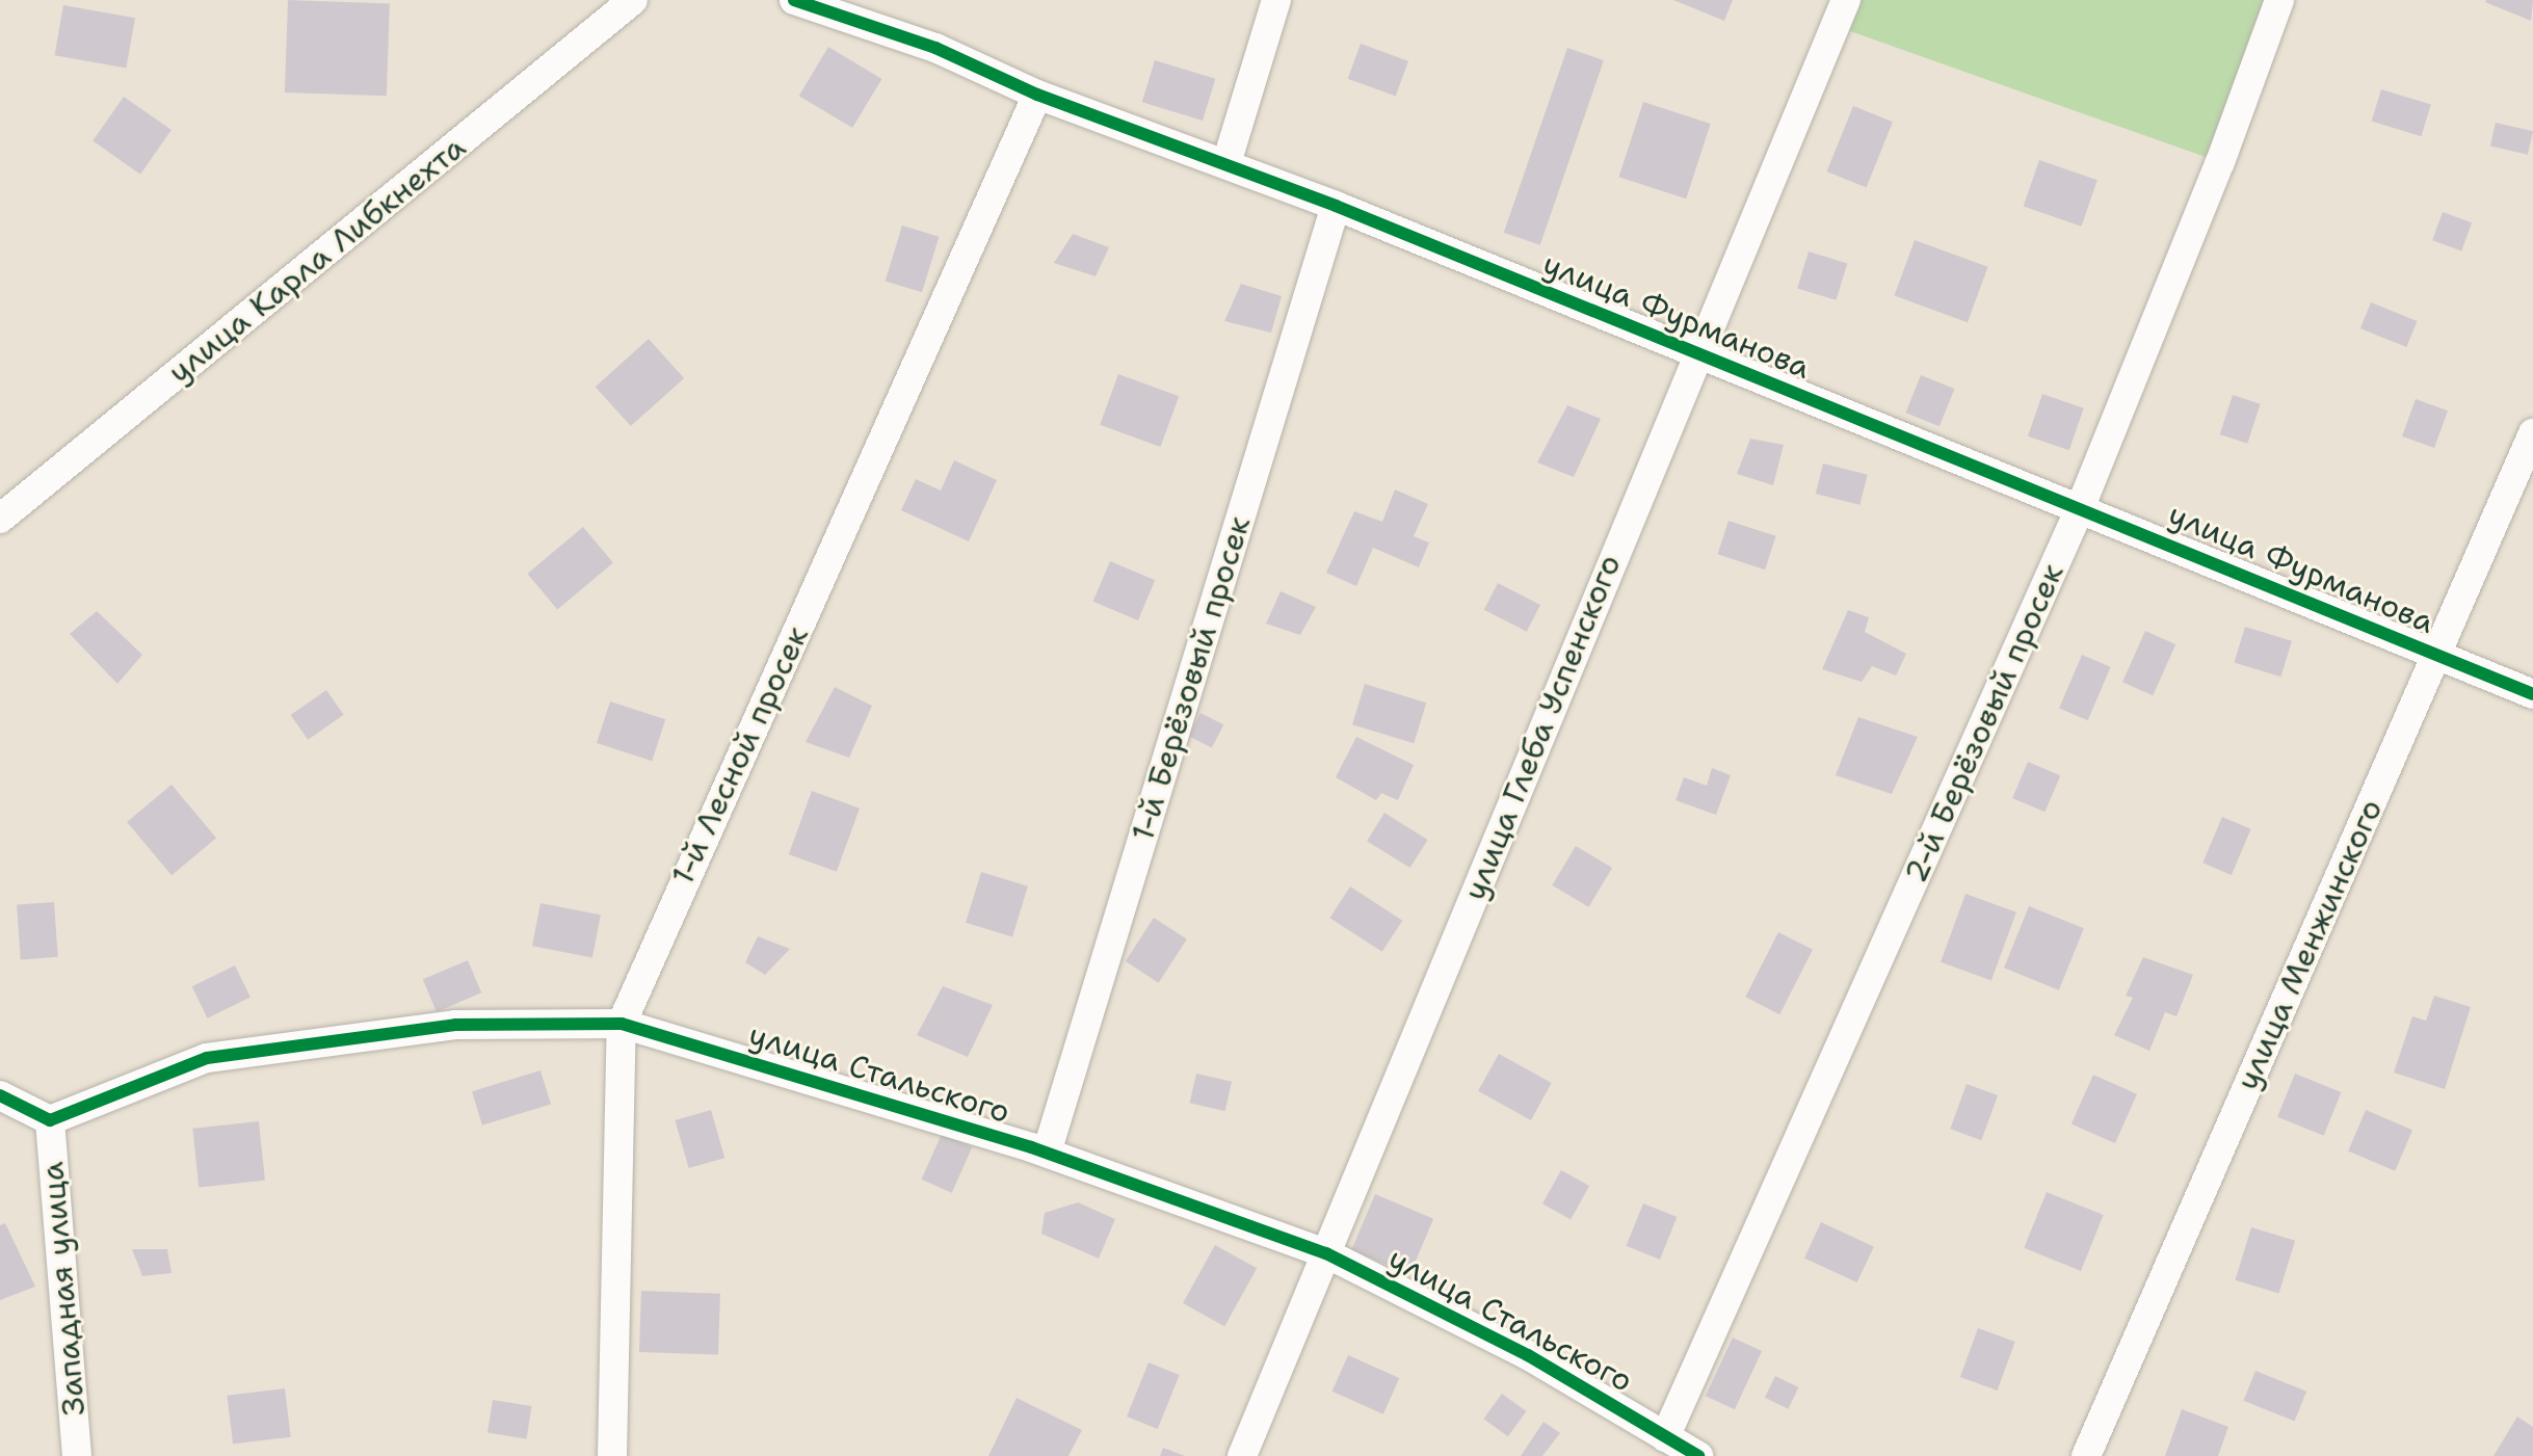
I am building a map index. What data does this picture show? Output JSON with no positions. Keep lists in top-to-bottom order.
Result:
{
  "streets": {
    "street": [
      "улица Карла Либкнехта",
      "улица Фурманова",
      "1-й Берёзовый просек",
      "2-й Берёзовый просек",
      "улица Глеба Успенского",
      "1-й Лесной просек",
      "улица Менжинского",
      "улица Стальского",
      "Западная улица"
    ]
  },
  "crossings": [
    ["улица Фурманова", "1-й Берёзовый просек"],
    ["улица Фурманова", "2-й Берёзовый просек"],
    ["улица Фурманова", "улица Глеба Успенского"],
    ["улица Фурманова", "1-й Лесной просек"],
    ["улица Фурманова", "улица Менжинского"],
    ["1-й Берёзовый просек", "улица Стальского"],
    ["2-й Берёзовый просек", "улица Стальского"],
    ["улица Глеба Успенского", "улица Стальского"],
    ["1-й Лесной просек", "улица Стальского"],
    ["улица Стальского", "Западная улица"]
  ]
}
